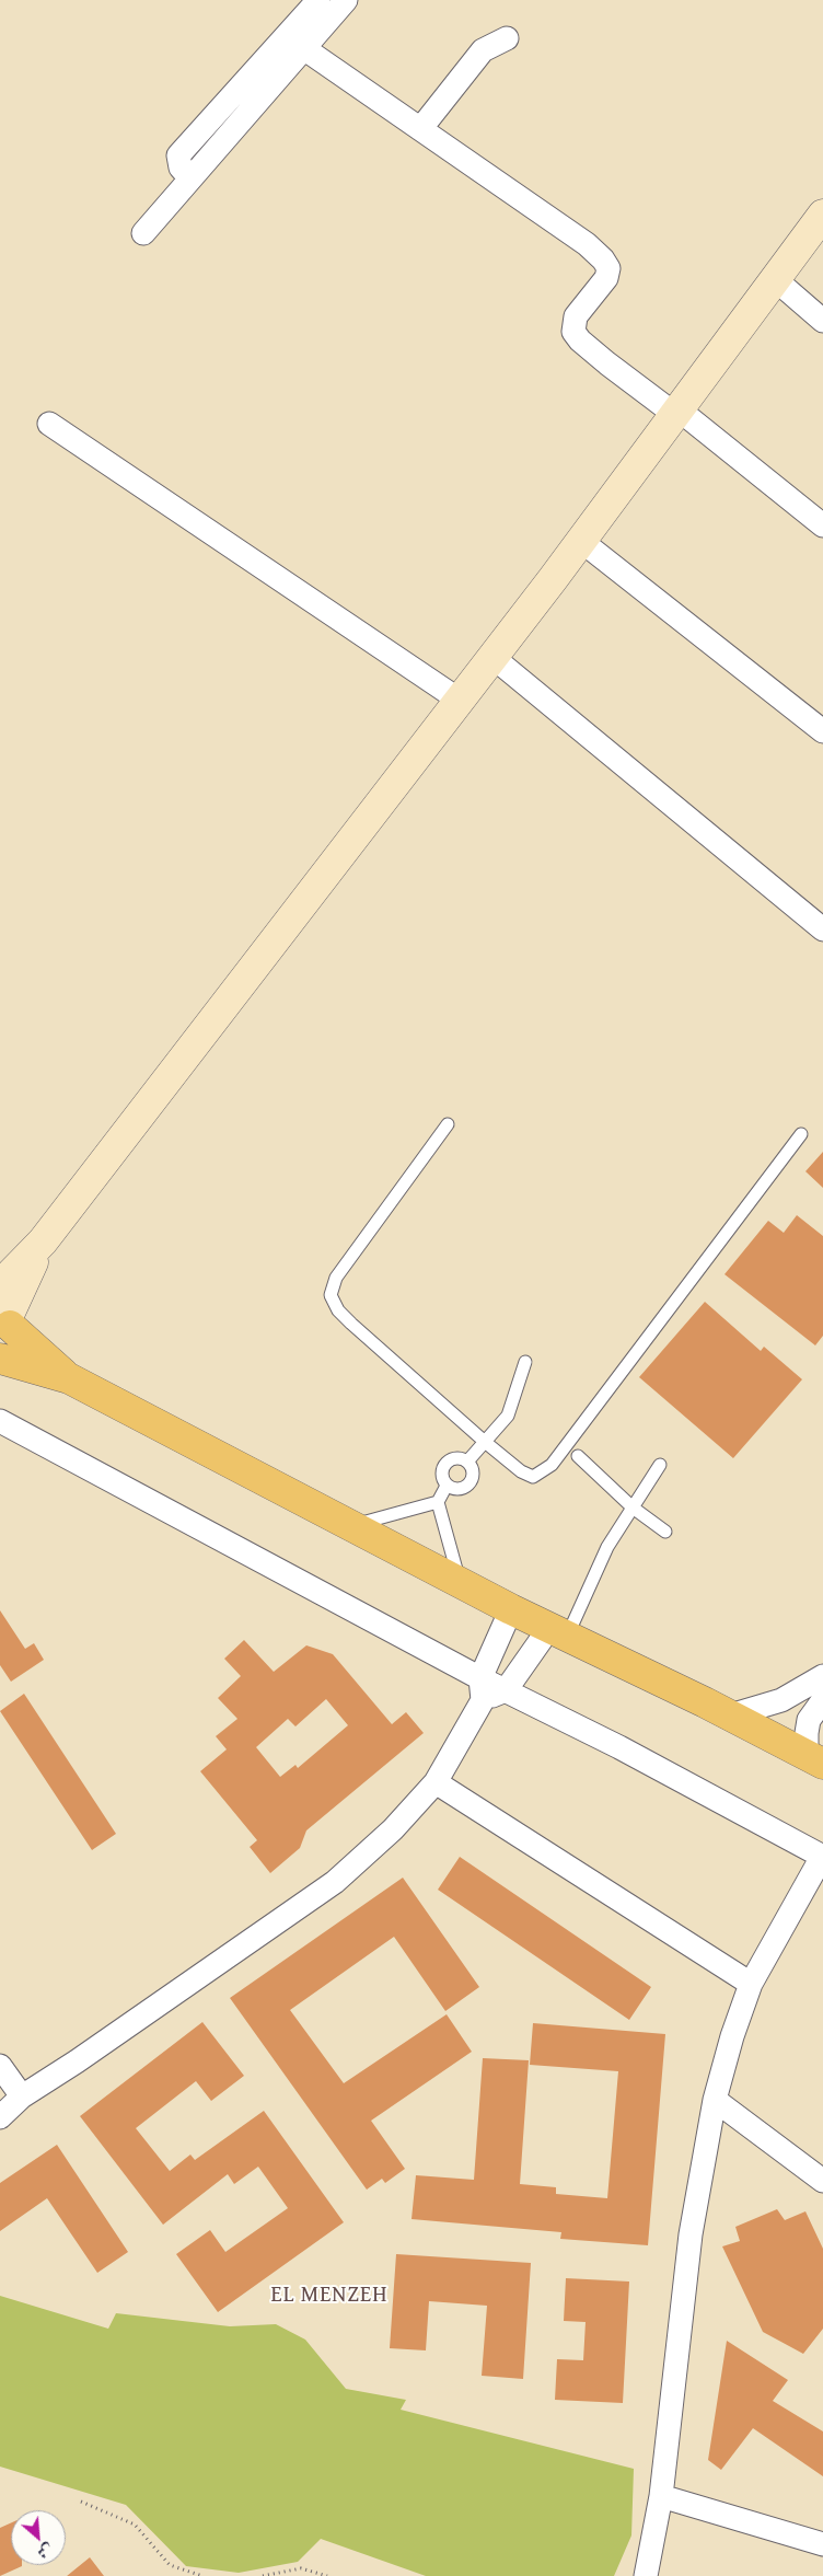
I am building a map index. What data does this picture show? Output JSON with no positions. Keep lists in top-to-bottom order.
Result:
{
  "districts": ["EL MENZEH"],
  "north": "bottom right"
}
